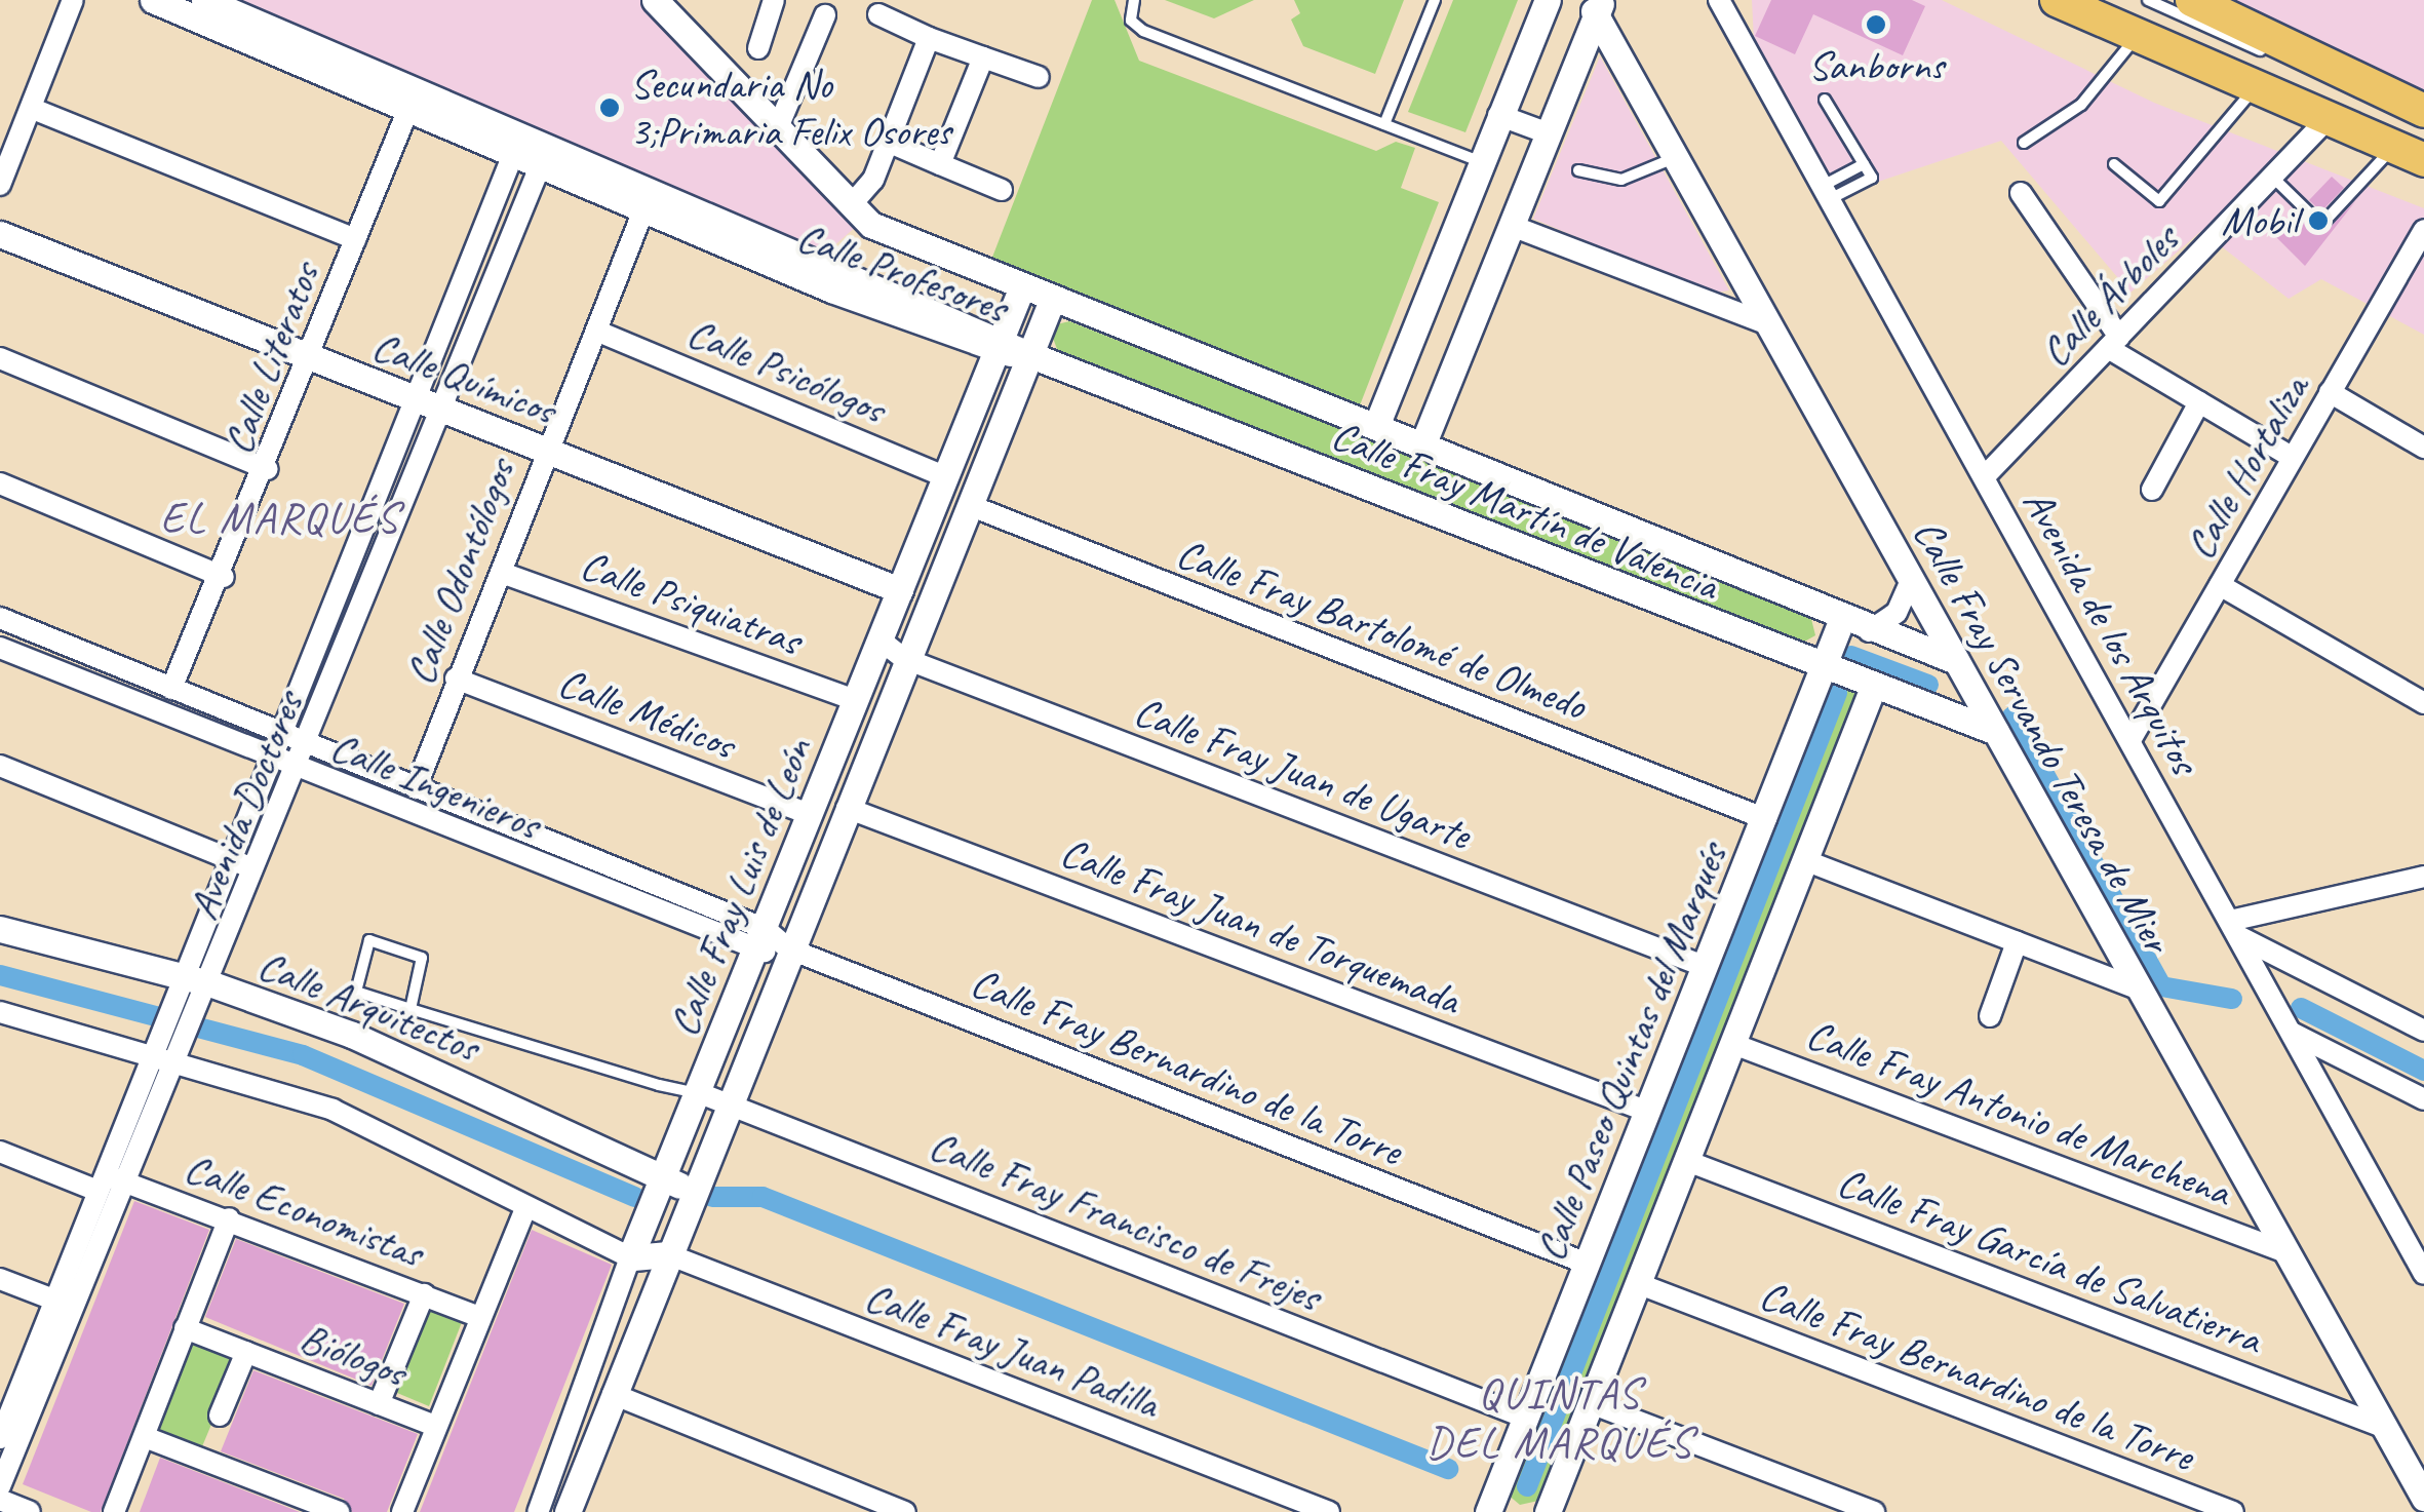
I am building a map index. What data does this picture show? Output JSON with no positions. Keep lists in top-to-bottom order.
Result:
{
  "streets": {
    "street": [
      "Calle Profesores",
      "Calle Árboles",
      "Calle Literatos",
      "Calle Psicólogos",
      "Calle Químicos",
      "Calle Hortaliza",
      "Calle Fray Martín de Valencia",
      "Calle Odontólogos",
      "Calle Psiquiatras",
      "Calle Fray Bartolomé de Olmedo",
      "Avenida de los Arquitos",
      "Calle Médicos",
      "Calle Fray Servando Teresa de Mier",
      "Calle Fray Juan de Ugarte",
      "Calle Ingenieros",
      "Avenida Doctores",
      "Calle Fray Luis de León",
      "Calle Fray Juan de Torquemada",
      "Calle Arquitectos",
      "Calle Paseo Quintas del Marqués",
      "Calle Fray Bernardino de la Torre",
      "Calle Fray Antonio de Marchena",
      "Calle Economistas",
      "Calle Fray Francisco de Frejes",
      "Calle Fray García de Salvatierra",
      "Calle Fray Juan Padilla",
      "Biólogos"
    ]
  },
  "crossings": [
    ["Calle Profesores", "Calle Literatos"],
    ["Calle Profesores", "Calle Fray Martín de Valencia"],
    ["Calle Profesores", "Calle Odontólogos"],
    ["Calle Profesores", "Avenida Doctores"],
    ["Calle Profesores", "Calle Fray Luis de León"],
    ["Calle Árboles", "Avenida de los Arquitos"],
    ["Calle Literatos", "Calle Químicos"],
    ["Calle Literatos", "Calle Ingenieros"],
    ["Calle Psicólogos", "Calle Odontólogos"],
    ["Calle Psicólogos", "Calle Fray Luis de León"],
    ["Calle Químicos", "Calle Odontólogos"],
    ["Calle Químicos", "Avenida Doctores"],
    ["Calle Químicos", "Calle Fray Luis de León"],
    ["Calle Hortaliza", "Avenida de los Arquitos"],
    ["Calle Fray Martín de Valencia", "Calle Fray Servando Teresa de Mier"],
    ["Calle Fray Martín de Valencia", "Calle Fray Luis de León"],
    ["Calle Fray Martín de Valencia", "Calle Paseo Quintas del Marqués"],
    ["Calle Odontólogos", "Calle Psiquiatras"],
    ["Calle Odontólogos", "Calle Médicos"],
    ["Calle Odontólogos", "Calle Ingenieros"],
    ["Calle Psiquiatras", "Calle Fray Luis de León"],
    ["Calle Fray Bartolomé de Olmedo", "Calle Fray Luis de León"],
    ["Calle Fray Bartolomé de Olmedo", "Calle Paseo Quintas del Marqués"],
    ["Calle Médicos", "Calle Fray Luis de León"],
    ["Calle Fray Servando Teresa de Mier", "Calle Fray Antonio de Marchena"],
    ["Calle Fray Servando Teresa de Mier", "Calle Fray García de Salvatierra"],
    ["Calle Fray Juan de Ugarte", "Calle Fray Luis de León"],
    ["Calle Fray Juan de Ugarte", "Calle Paseo Quintas del Marqués"],
    ["Calle Ingenieros", "Avenida Doctores"],
    ["Calle Ingenieros", "Calle Fray Luis de León"],
    ["Calle Ingenieros", "Calle Fray Bernardino de la Torre"],
    ["Avenida Doctores", "Calle Arquitectos"],
    ["Avenida Doctores", "Calle Economistas"],
    ["Calle Fray Luis de León", "Calle Fray Juan de Torquemada"],
    ["Calle Fray Luis de León", "Calle Arquitectos"],
    ["Calle Fray Luis de León", "Calle Fray Bernardino de la Torre"],
    ["Calle Fray Luis de León", "Calle Fray Francisco de Frejes"],
    ["Calle Fray Luis de León", "Calle Fray Juan Padilla"],
    ["Calle Fray Juan de Torquemada", "Calle Paseo Quintas del Marqués"],
    ["Calle Paseo Quintas del Marqués", "Calle Fray Bernardino de la Torre"],
    ["Calle Paseo Quintas del Marqués", "Calle Fray Francisco de Frejes"]
  ],
  "districts": ["EL MARQUÉS", "QUINTAS DEL MARQUÉS"],
  "places": ["Sanborns", "Secundaria No 3;Primaria Felix Osores", "Mobil"]
}
